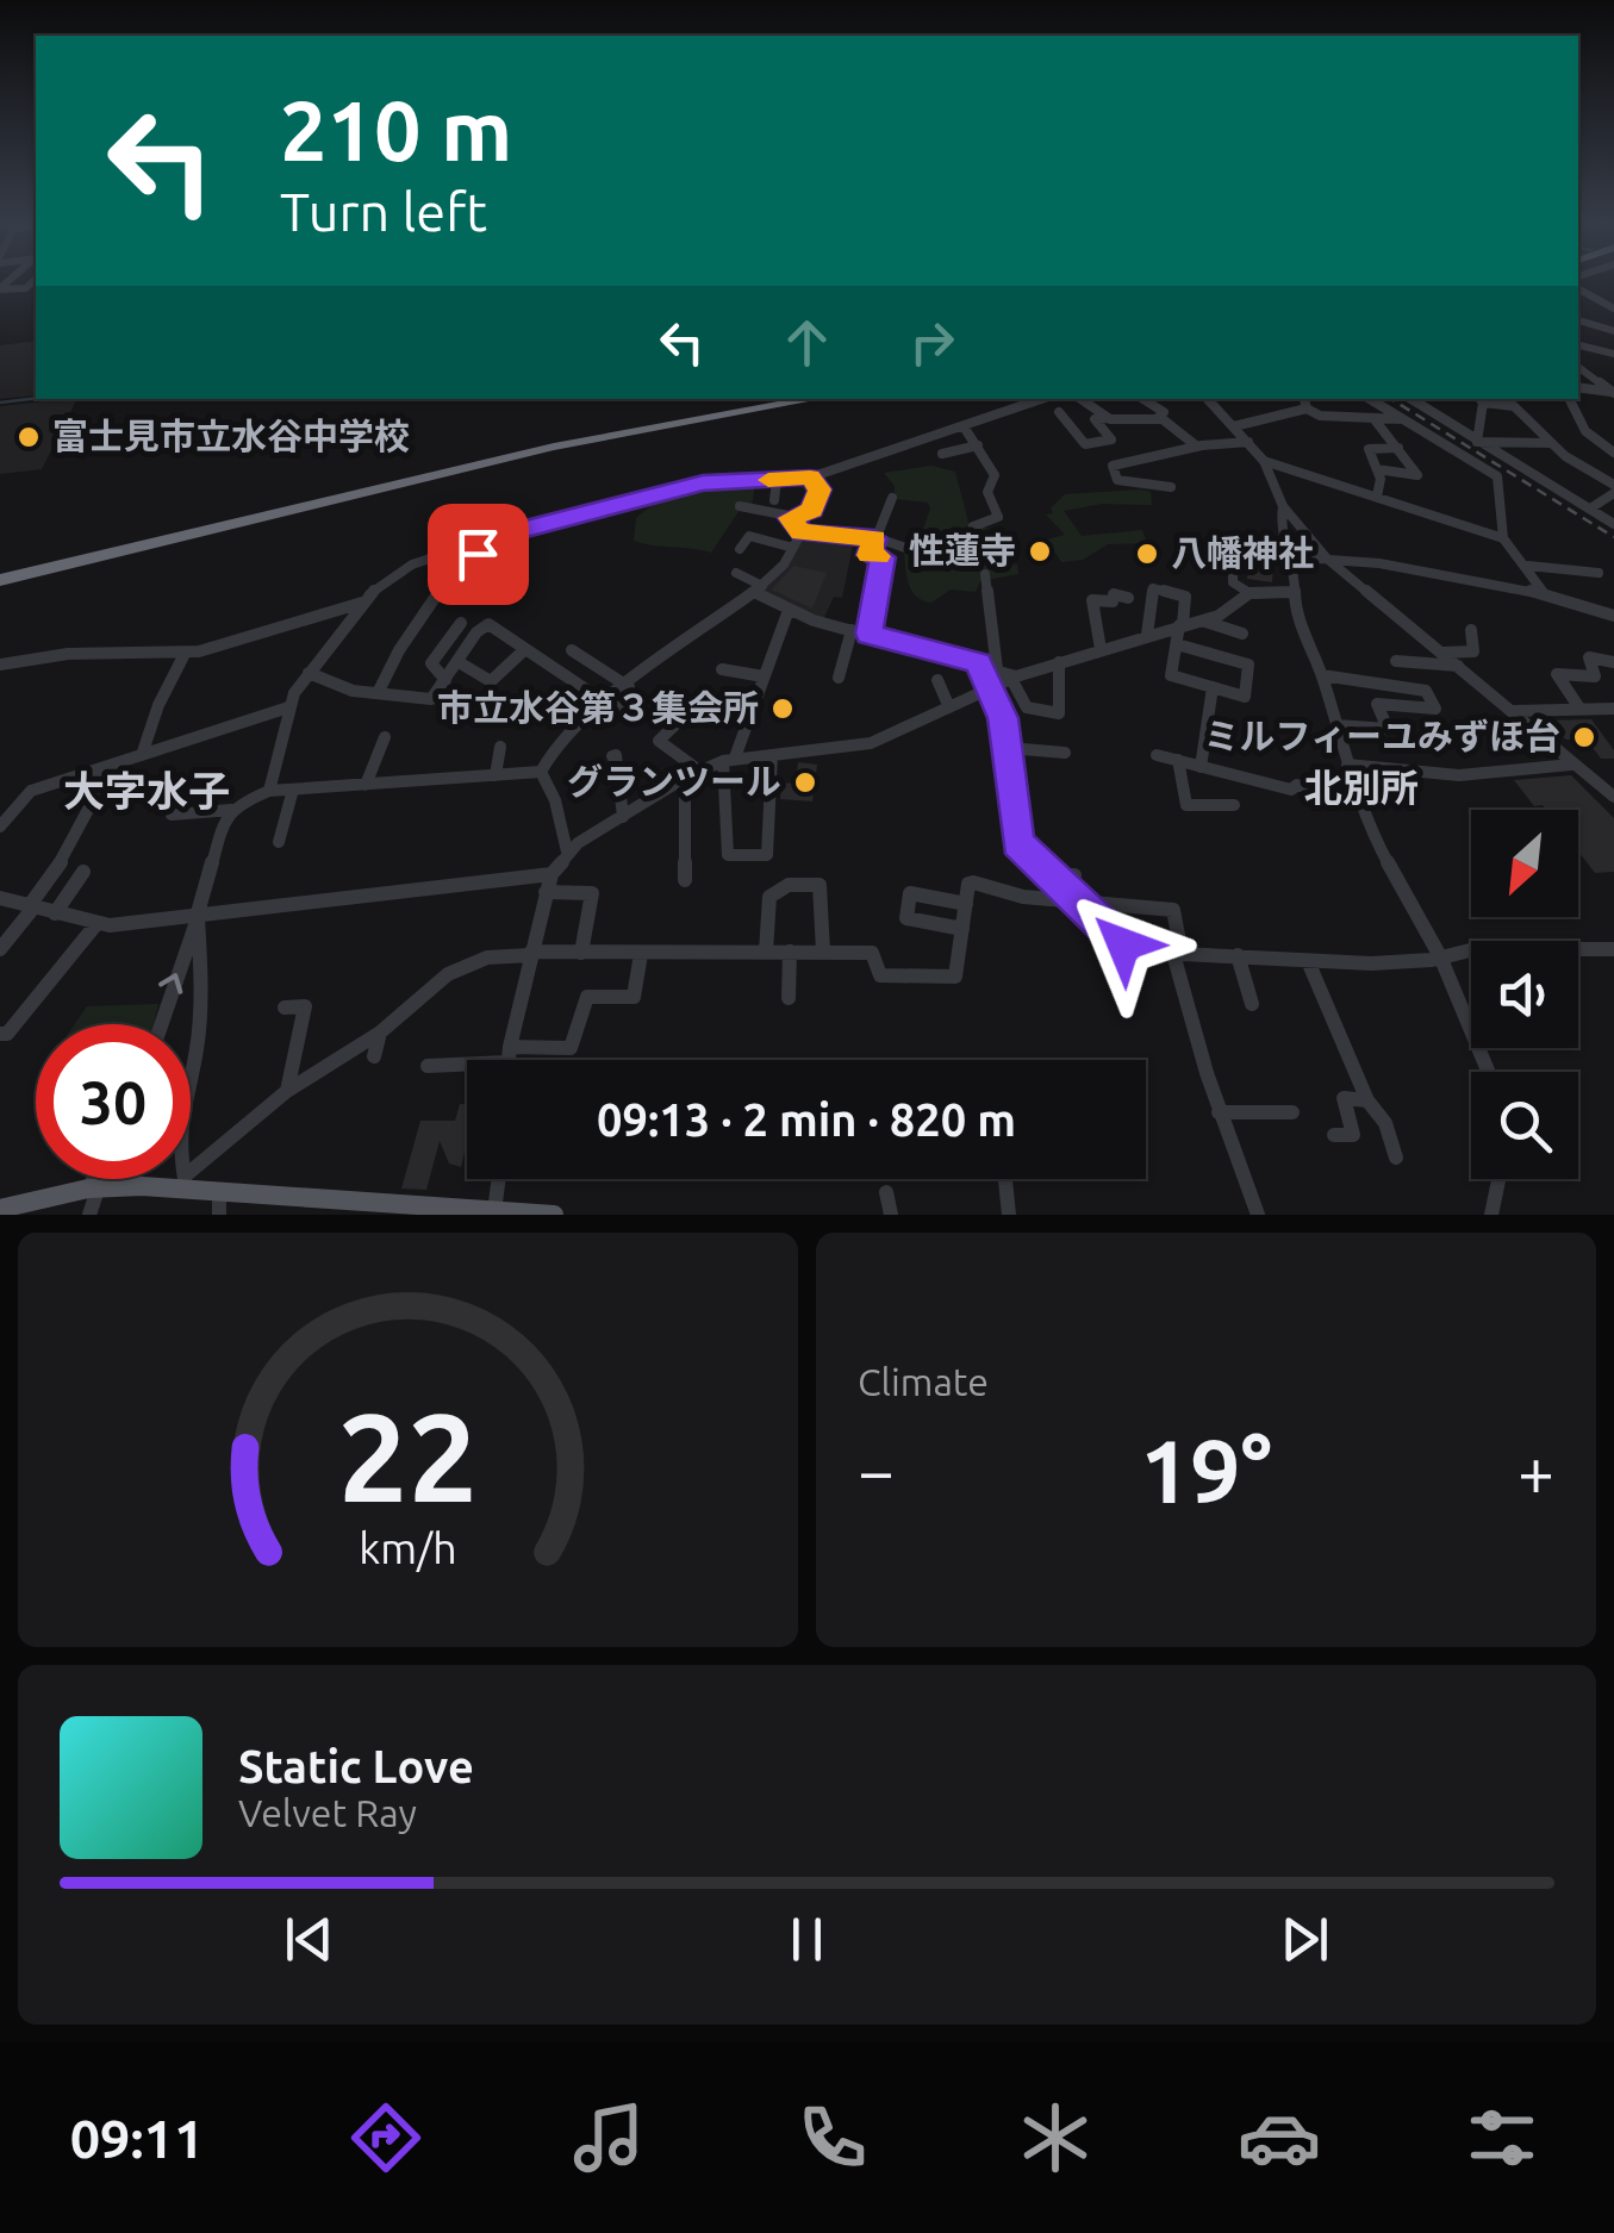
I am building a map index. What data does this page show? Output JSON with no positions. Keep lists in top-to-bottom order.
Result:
{
  "districts": ["北別所", "大字水子"],
  "places": [
    "富士見市立水谷中学校",
    "性蓮寺",
    "八幡神社",
    "市立水谷第３集会所",
    "ミルフィーユみずほ台",
    "グランツール"
  ],
  "north": "bottom left",
  "page": {
    "turn": ["210 m", "Turn left"],
    "limit": "30",
    "trip": "09:13 · 2 min · 820 m",
    "tile": "Climate",
    "heat": ["−", "19°", "+"],
    "song": ["Static Love", "Velvet Ray"],
    "tabs": "09:11",
    "gauge": ["22", "km/h"]
  }
}
